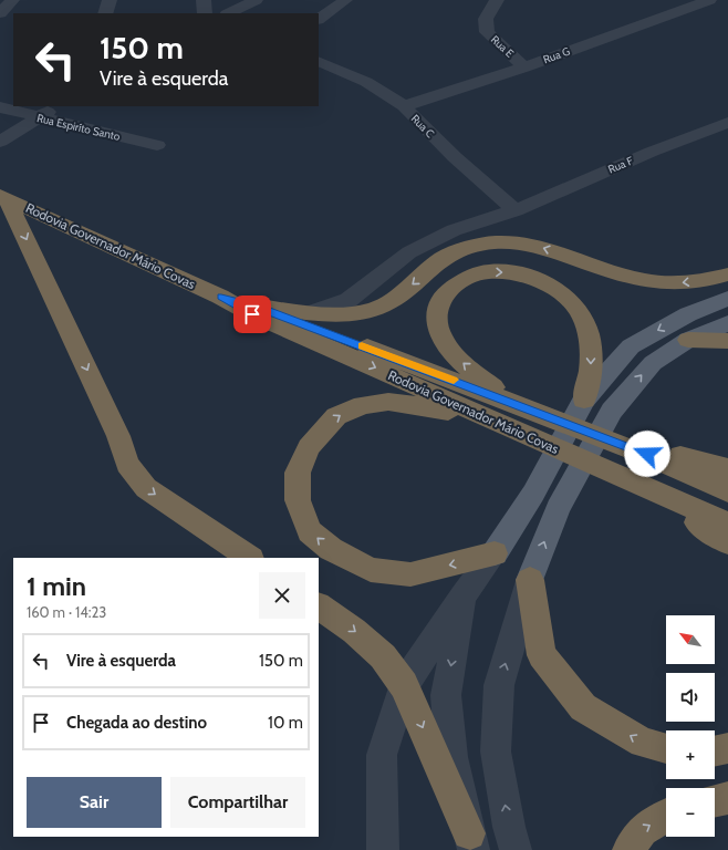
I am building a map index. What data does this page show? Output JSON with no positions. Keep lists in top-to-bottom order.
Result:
{
  "streets": {
    "highway": ["Rodovia Governador Mário Covas"],
    "street": [
      "Rua E",
      "Rua G",
      "Rua C",
      "Rua Espiríto Santo",
      "Rua F"
    ]
  },
  "crossings": [
    ["Rua E", "Rua G"],
    ["Rua G", "Rua C"],
    ["Rua C", "Rua F"]
  ],
  "north": "top left",
  "page": {
    "turn": ["150 m", "Vire à esquerda"],
    "heading": ["1 min", "160 m · 14:23"],
    "map_buttons": ["+", "−"],
    "list": [
      {
        "name": "Vire à esquerda",
        "value": "150 m"
      },
      {
        "name": "Chegada ao destino",
        "value": "10 m"
      }
    ],
    "buttons": ["Sair", "Compartilhar"]
  }
}
